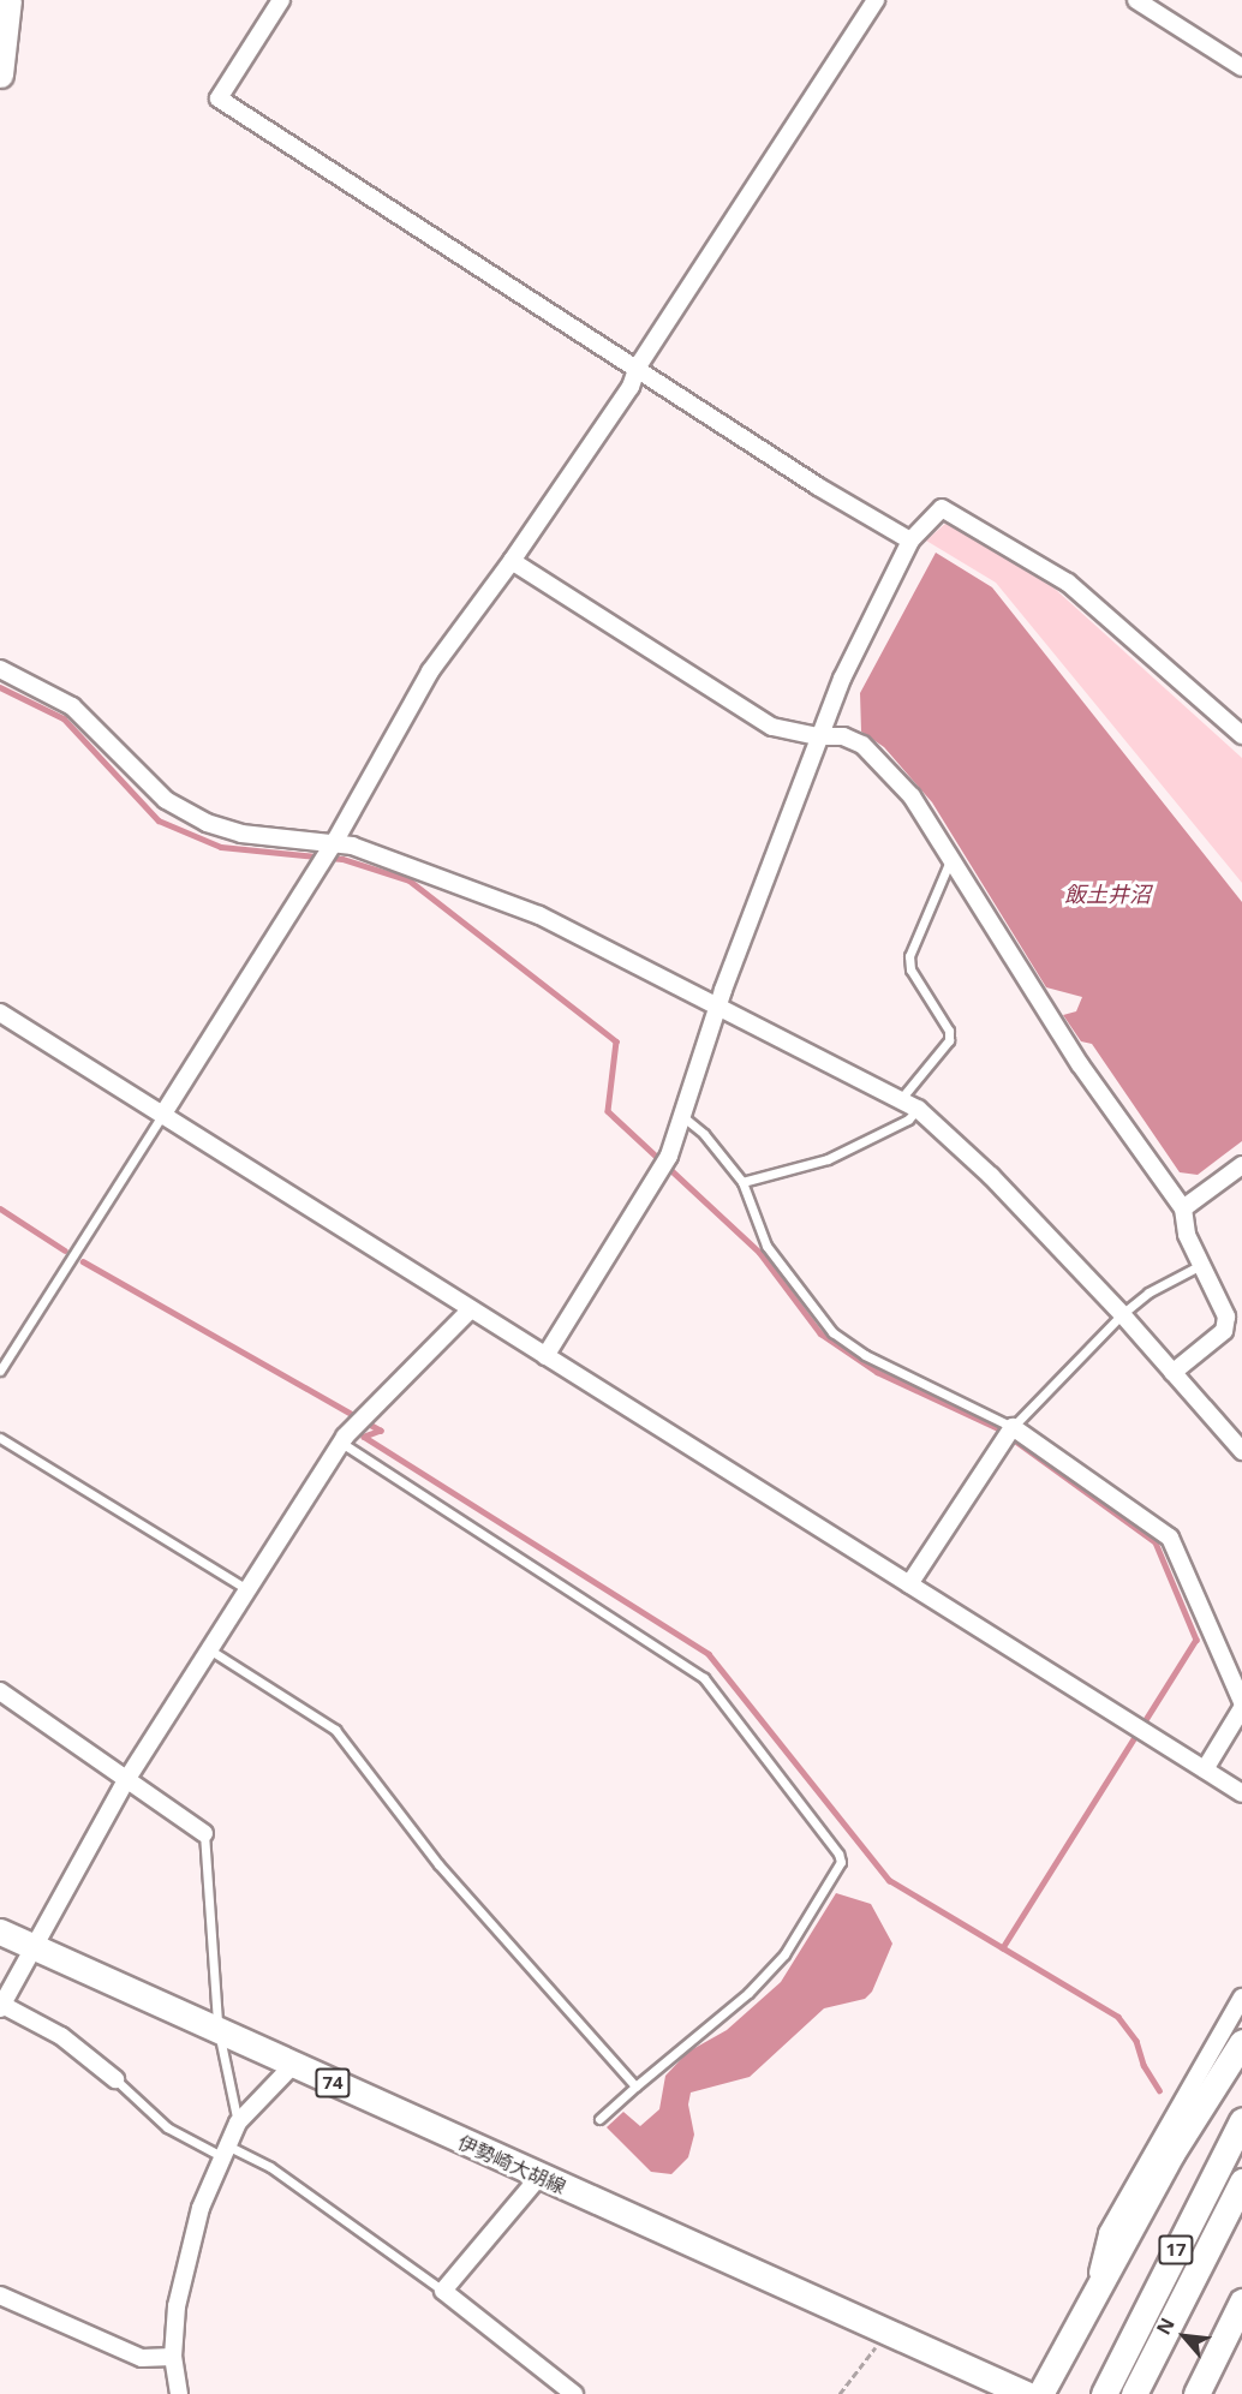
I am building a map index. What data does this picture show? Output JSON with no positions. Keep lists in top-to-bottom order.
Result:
{
  "streets": {
    "main road": ["74", "伊勢崎大胡線", "17"]
  },
  "water": ["飯土井沼"],
  "north": "top left"
}
